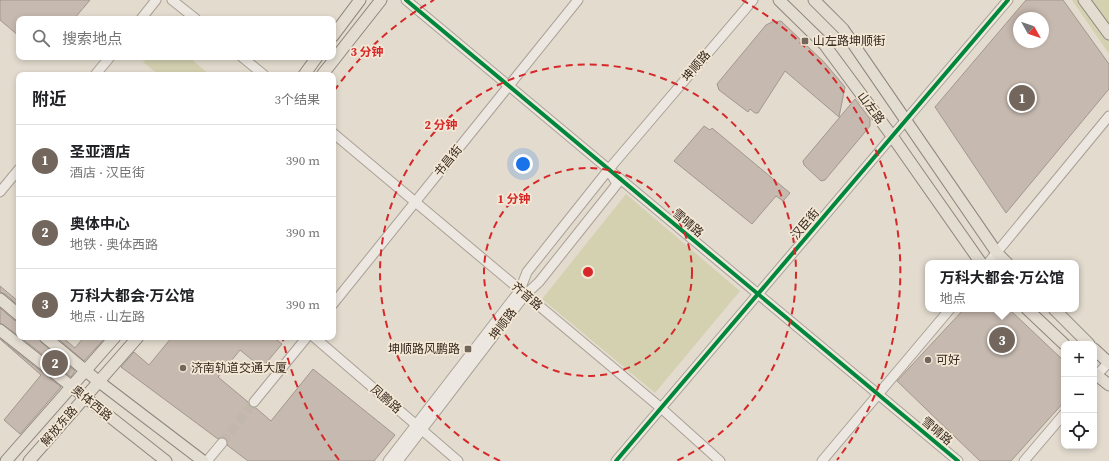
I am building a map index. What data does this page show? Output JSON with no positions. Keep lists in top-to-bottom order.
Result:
{
  "streets": {
    "main road": ["山左路", "奥体西路", "解放东路"],
    "street": [
      "坤顺路",
      "书昌街",
      "雪晴路",
      "汉臣街",
      "齐音路",
      "凤鹏路"
    ]
  },
  "crossings": [
    ["坤顺路", "雪晴路"],
    ["坤顺路", "齐音路"],
    ["坤顺路", "凤鹏路"],
    ["山左路", "汉臣街"],
    ["书昌街", "雪晴路"],
    ["书昌街", "齐音路"],
    ["雪晴路", "汉臣街"],
    ["汉臣街", "齐音路"],
    ["奥体西路", "解放东路"]
  ],
  "places": {
    "transit": ["山左路坤顺街", "坤顺路风鹏路"],
    "other": ["可好", "济南轨道交通大厦"]
  },
  "north": "bottom right",
  "page": {
    "search": "搜索地点",
    "heading": ["附近", "3个结果"],
    "pins": ["1", "3", "2"],
    "list": [
      {
        "mark": "1",
        "name": "圣亚酒店",
        "note": "酒店 · 汉臣街",
        "value": "390 m"
      },
      {
        "mark": "2",
        "name": "奥体中心",
        "note": "地铁 · 奥体西路",
        "value": "390 m"
      },
      {
        "mark": "3",
        "name": "万科大都会·万公馆",
        "note": "地点 · 山左路",
        "value": "390 m"
      }
    ],
    "popup": ["万科大都会·万公馆", "地点"],
    "map_buttons": ["+", "−"]
  },
  "rings": ["3 分钟", "2 分钟", "1 分钟"]
}
